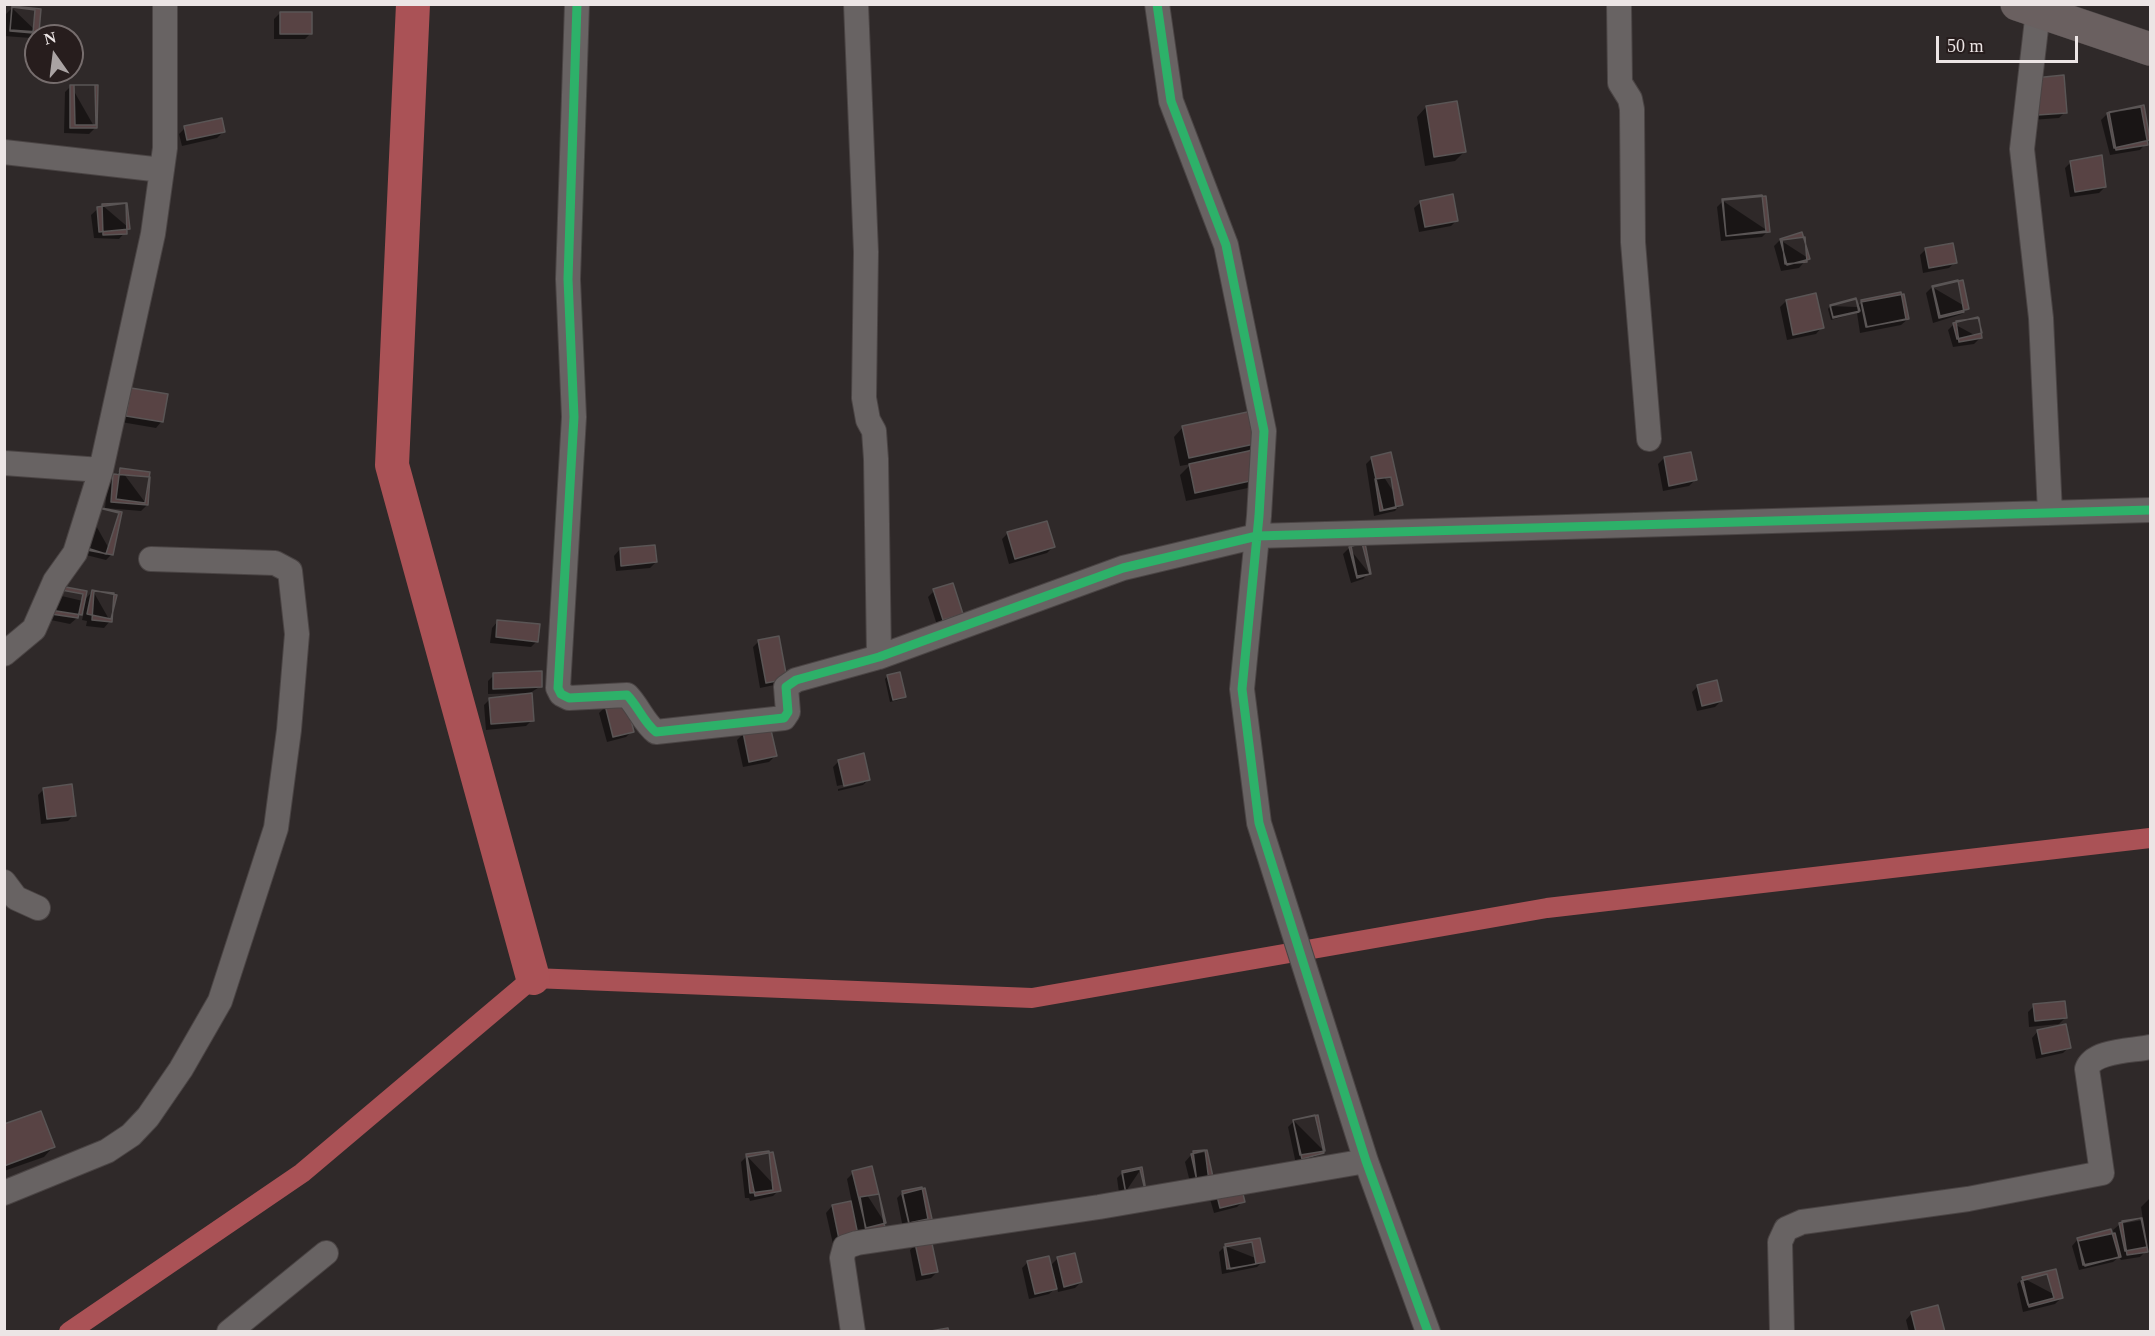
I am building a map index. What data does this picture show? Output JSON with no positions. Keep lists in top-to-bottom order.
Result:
{
  "scale_bar": "50 m",
  "north": "top"
}
